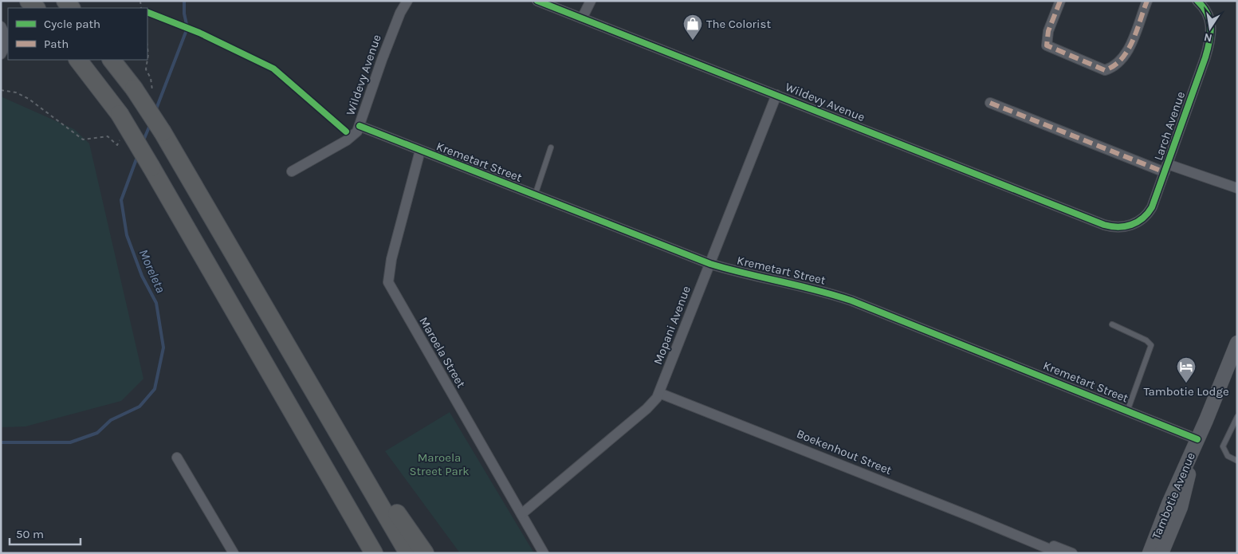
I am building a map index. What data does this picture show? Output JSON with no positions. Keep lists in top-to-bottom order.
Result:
{
  "streets": {
    "main road": ["Tambotie Avenue"],
    "street": [
      "Wildevy Avenue",
      "Larch Avenue",
      "Kremetart Street",
      "Mopani Avenue",
      "Maroela Street",
      "Boekenhout Street"
    ]
  },
  "crossings": [
    ["Wildevy Avenue", "Larch Avenue"],
    ["Wildevy Avenue", "Kremetart Street"],
    ["Wildevy Avenue", "Mopani Avenue"],
    ["Kremetart Street", "Mopani Avenue"],
    ["Kremetart Street", "Maroela Street"],
    ["Kremetart Street", "Tambotie Avenue"],
    ["Mopani Avenue", "Maroela Street"],
    ["Mopani Avenue", "Boekenhout Street"]
  ],
  "water": ["Moreleta"],
  "parks": ["Maroela Street Park"],
  "places": {
    "shop": ["The Colorist"],
    "hotel": ["Tambotie Lodge"]
  },
  "legend": ["Cycle path", "Path"],
  "scale_bar": "50 m",
  "north": "bottom"
}
